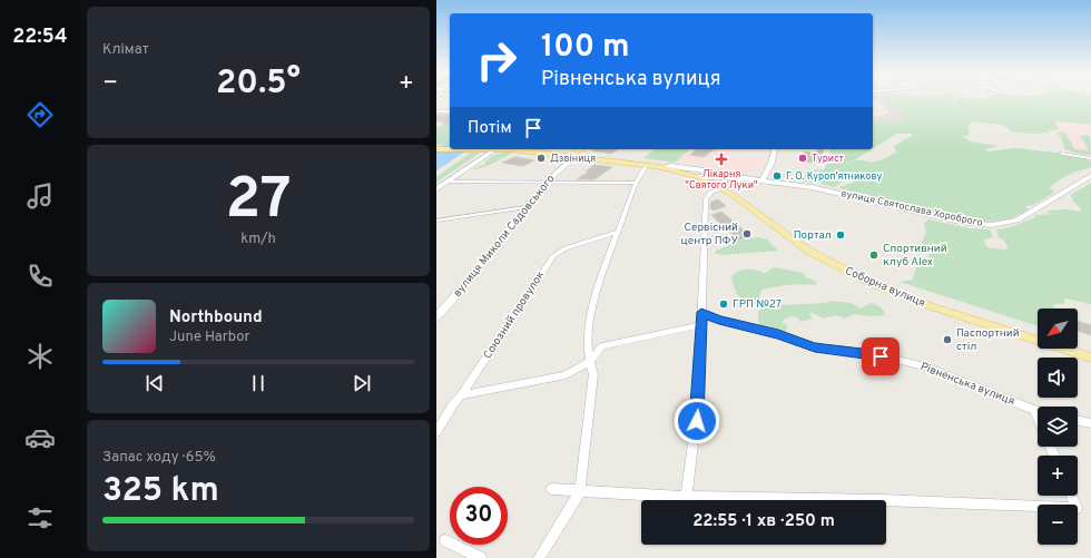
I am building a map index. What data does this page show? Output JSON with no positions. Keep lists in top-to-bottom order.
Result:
{
  "streets": {
    "main road": ["вулиця Святослава Хороброго", "вулиця Миколи Садовського", "Соборна вулиця"],
    "street": ["Союзний провулок", "Рівненська вулиця"]
  },
  "crossings": [
    ["вулиця Миколи Садовського", "Соборна вулиця"]
  ],
  "places": {
    "other": [
      "Дзвіниця",
      "Турист",
      "Г. О. Куроп'ятникову",
      "Cервісний центр ПФУ",
      "Портал",
      "Спортивний клуб Alex",
      "ГРП №27",
      "Паспортний стіл"
    ],
    "health": ["Лікарня \"Святого Луки\""]
  },
  "north": "bottom left",
  "page": {
    "tabs": "22:54",
    "tile": [
      "Клімат",
      ["27", "km/h"],
      ["Запас ходу · 65%", "325 km"]
    ],
    "turn": ["100 m", "Рівненська вулиця"],
    "heat": ["−", "20.5°", "+"],
    "then": "Потім",
    "song": ["Northbound", "June Harbor"],
    "map_buttons": ["+", "−"],
    "limit": "30",
    "trip": "22:55 · 1 хв · 250 m"
  }
}
